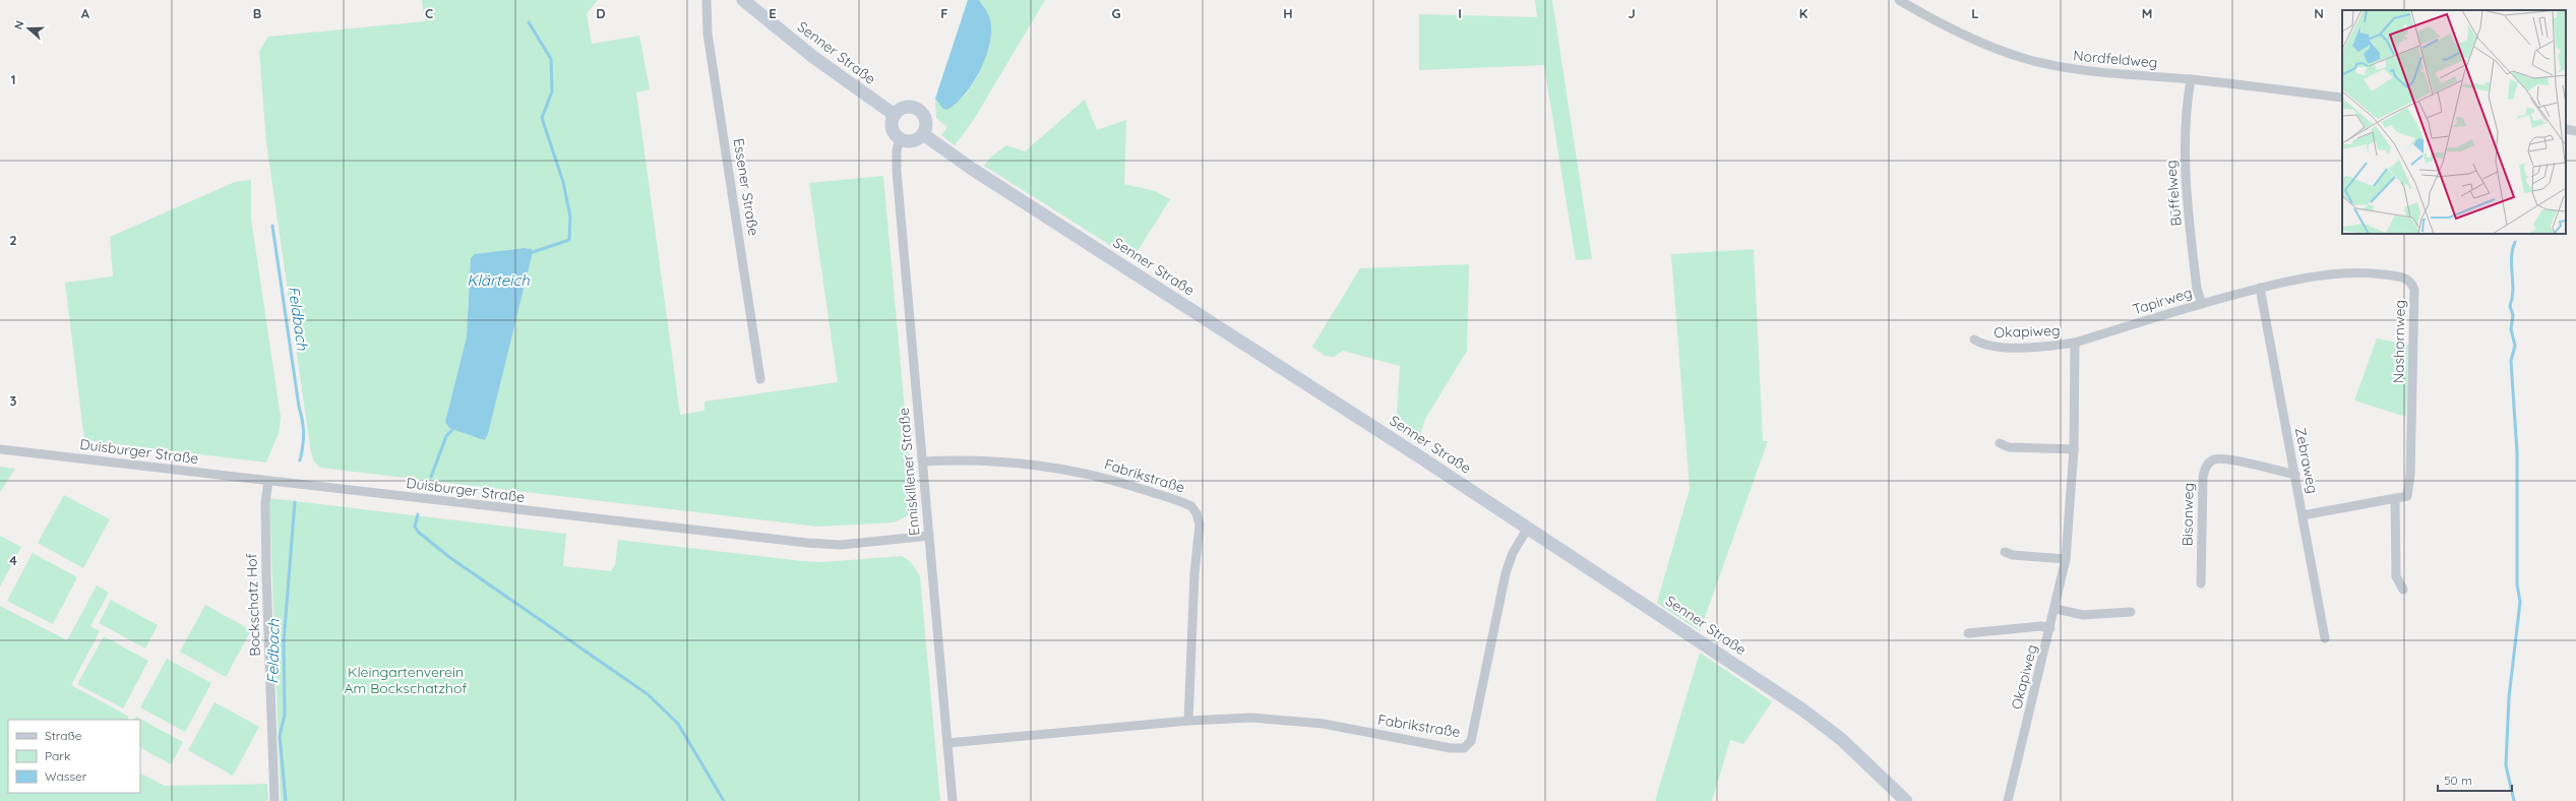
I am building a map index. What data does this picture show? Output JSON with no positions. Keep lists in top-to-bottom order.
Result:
{
  "streets": {
    "street": [
      "Senner Straße",
      "Nordfeldweg",
      "Essener Straße",
      "Büffelweg",
      "Tapirweg",
      "Okapiweg",
      "Nashornweg",
      "Duisburger Straße",
      "Zebraweg",
      "Enniskillener Straße",
      "Fabrikstraße",
      "Bisonweg",
      "Bockschatz Hof"
    ]
  },
  "crossings": [
    ["Senner Straße", "Enniskillener Straße"],
    ["Senner Straße", "Fabrikstraße"],
    ["Nordfeldweg", "Büffelweg"],
    ["Büffelweg", "Tapirweg"],
    ["Tapirweg", "Okapiweg"],
    ["Tapirweg", "Nashornweg"],
    ["Tapirweg", "Zebraweg"],
    ["Nashornweg", "Zebraweg"],
    ["Duisburger Straße", "Enniskillener Straße"],
    ["Duisburger Straße", "Bockschatz Hof"],
    ["Zebraweg", "Bisonweg"],
    ["Enniskillener Straße", "Fabrikstraße"]
  ],
  "water": ["Klärteich", "Feldbach"],
  "parks": ["Kleingartenverein Am Bockschatzhof"],
  "legend": ["Straße", "Park", "Wasser"],
  "scale_bar": "50 m",
  "north": "left",
  "grid": {
    "columns": [
      "A",
      "B",
      "C",
      "D",
      "E",
      "F",
      "G",
      "H",
      "I",
      "J",
      "K",
      "L",
      "M",
      "N"
    ],
    "rows": [
      "1",
      "2",
      "3",
      "4"
    ]
  }
}
